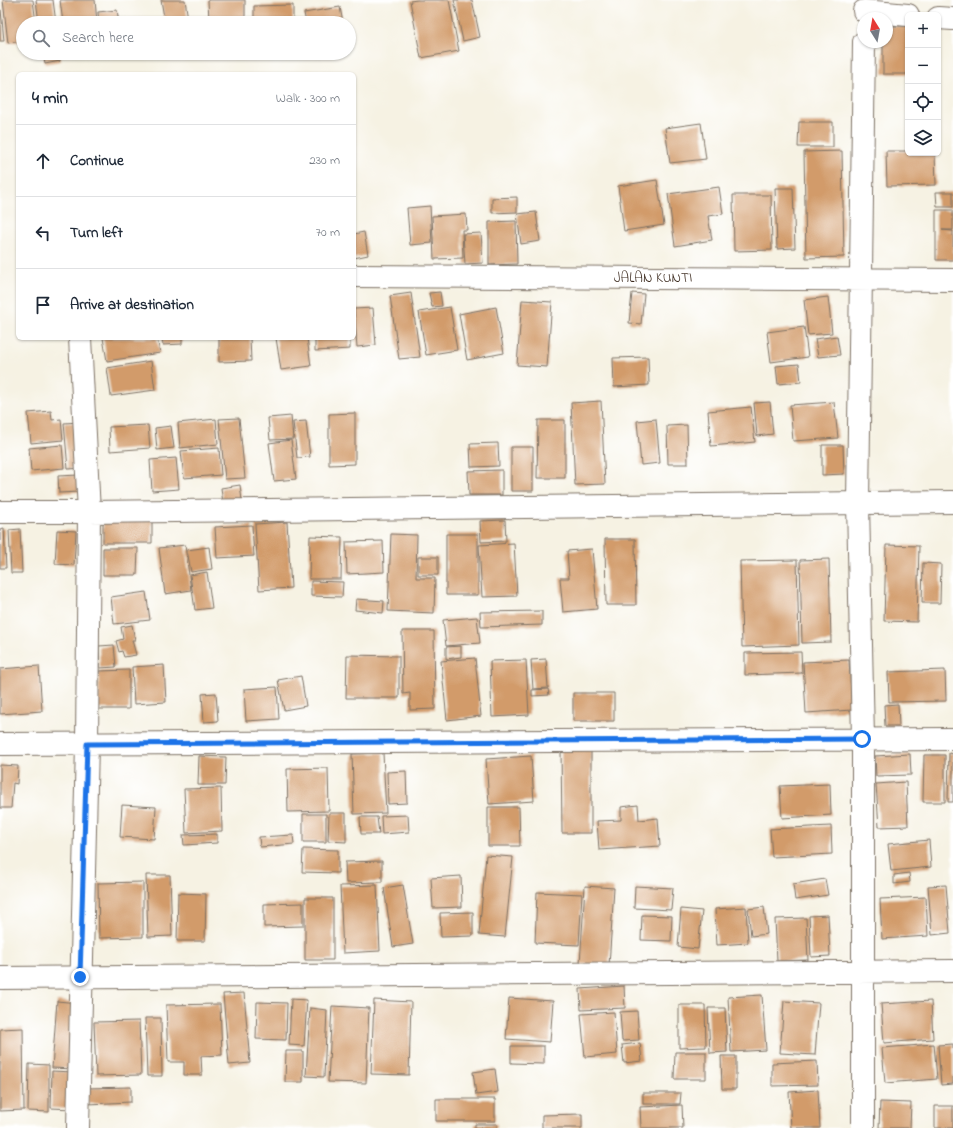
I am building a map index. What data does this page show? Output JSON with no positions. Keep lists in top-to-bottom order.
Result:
{
  "streets": {
    "street": ["JALAN KUNTI"]
  },
  "north": "top",
  "page": {
    "map_buttons": ["+", "−"],
    "search": "Search here",
    "heading": ["4 min", "Walk · 300 m"],
    "list": [
      ["Continue", "230 m"],
      ["Turn left", "70 m"],
      "Arrive at destination"
    ]
  }
}
